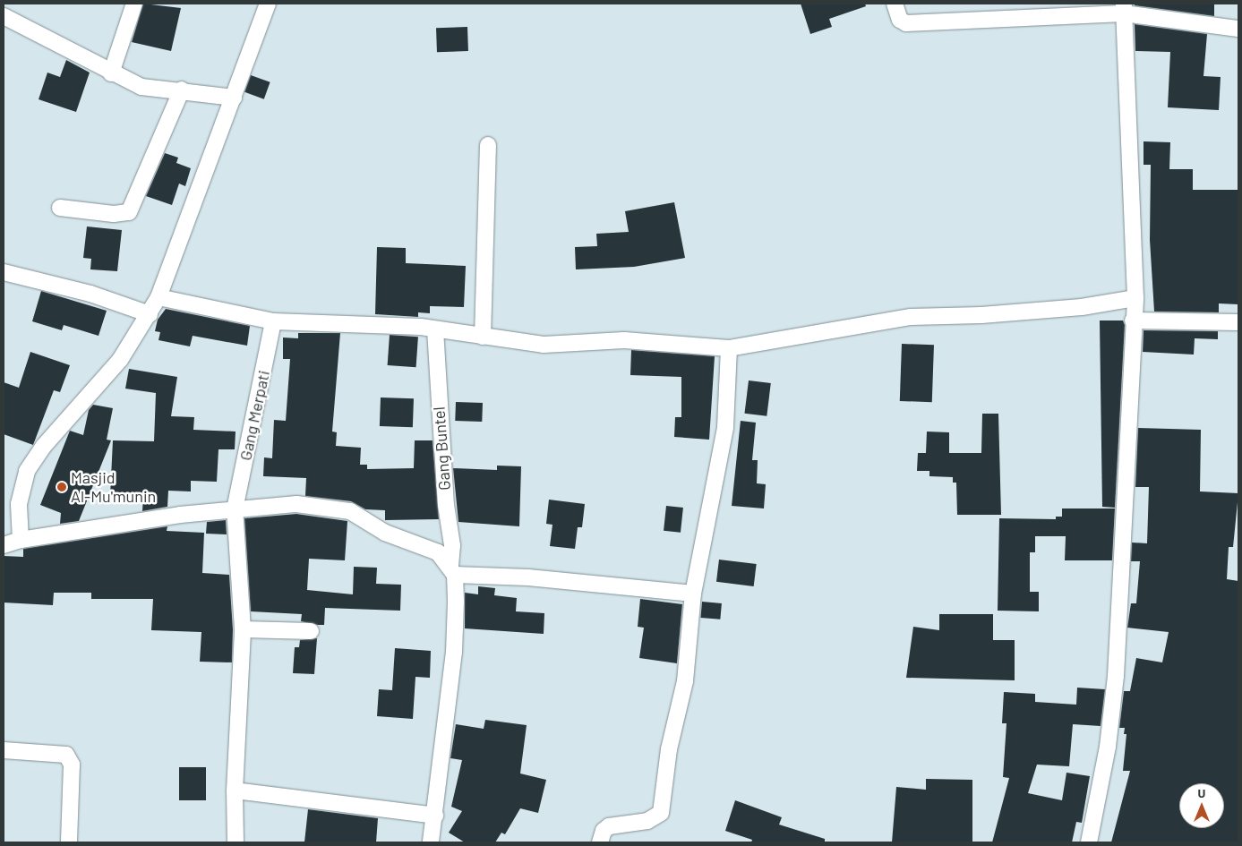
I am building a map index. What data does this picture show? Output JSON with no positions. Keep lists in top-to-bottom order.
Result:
{
  "streets": {
    "street": ["Gang Merpati", "Gang Buntel"]
  },
  "places": ["Masjid Al-Mu'munin"],
  "north": "top"
}
